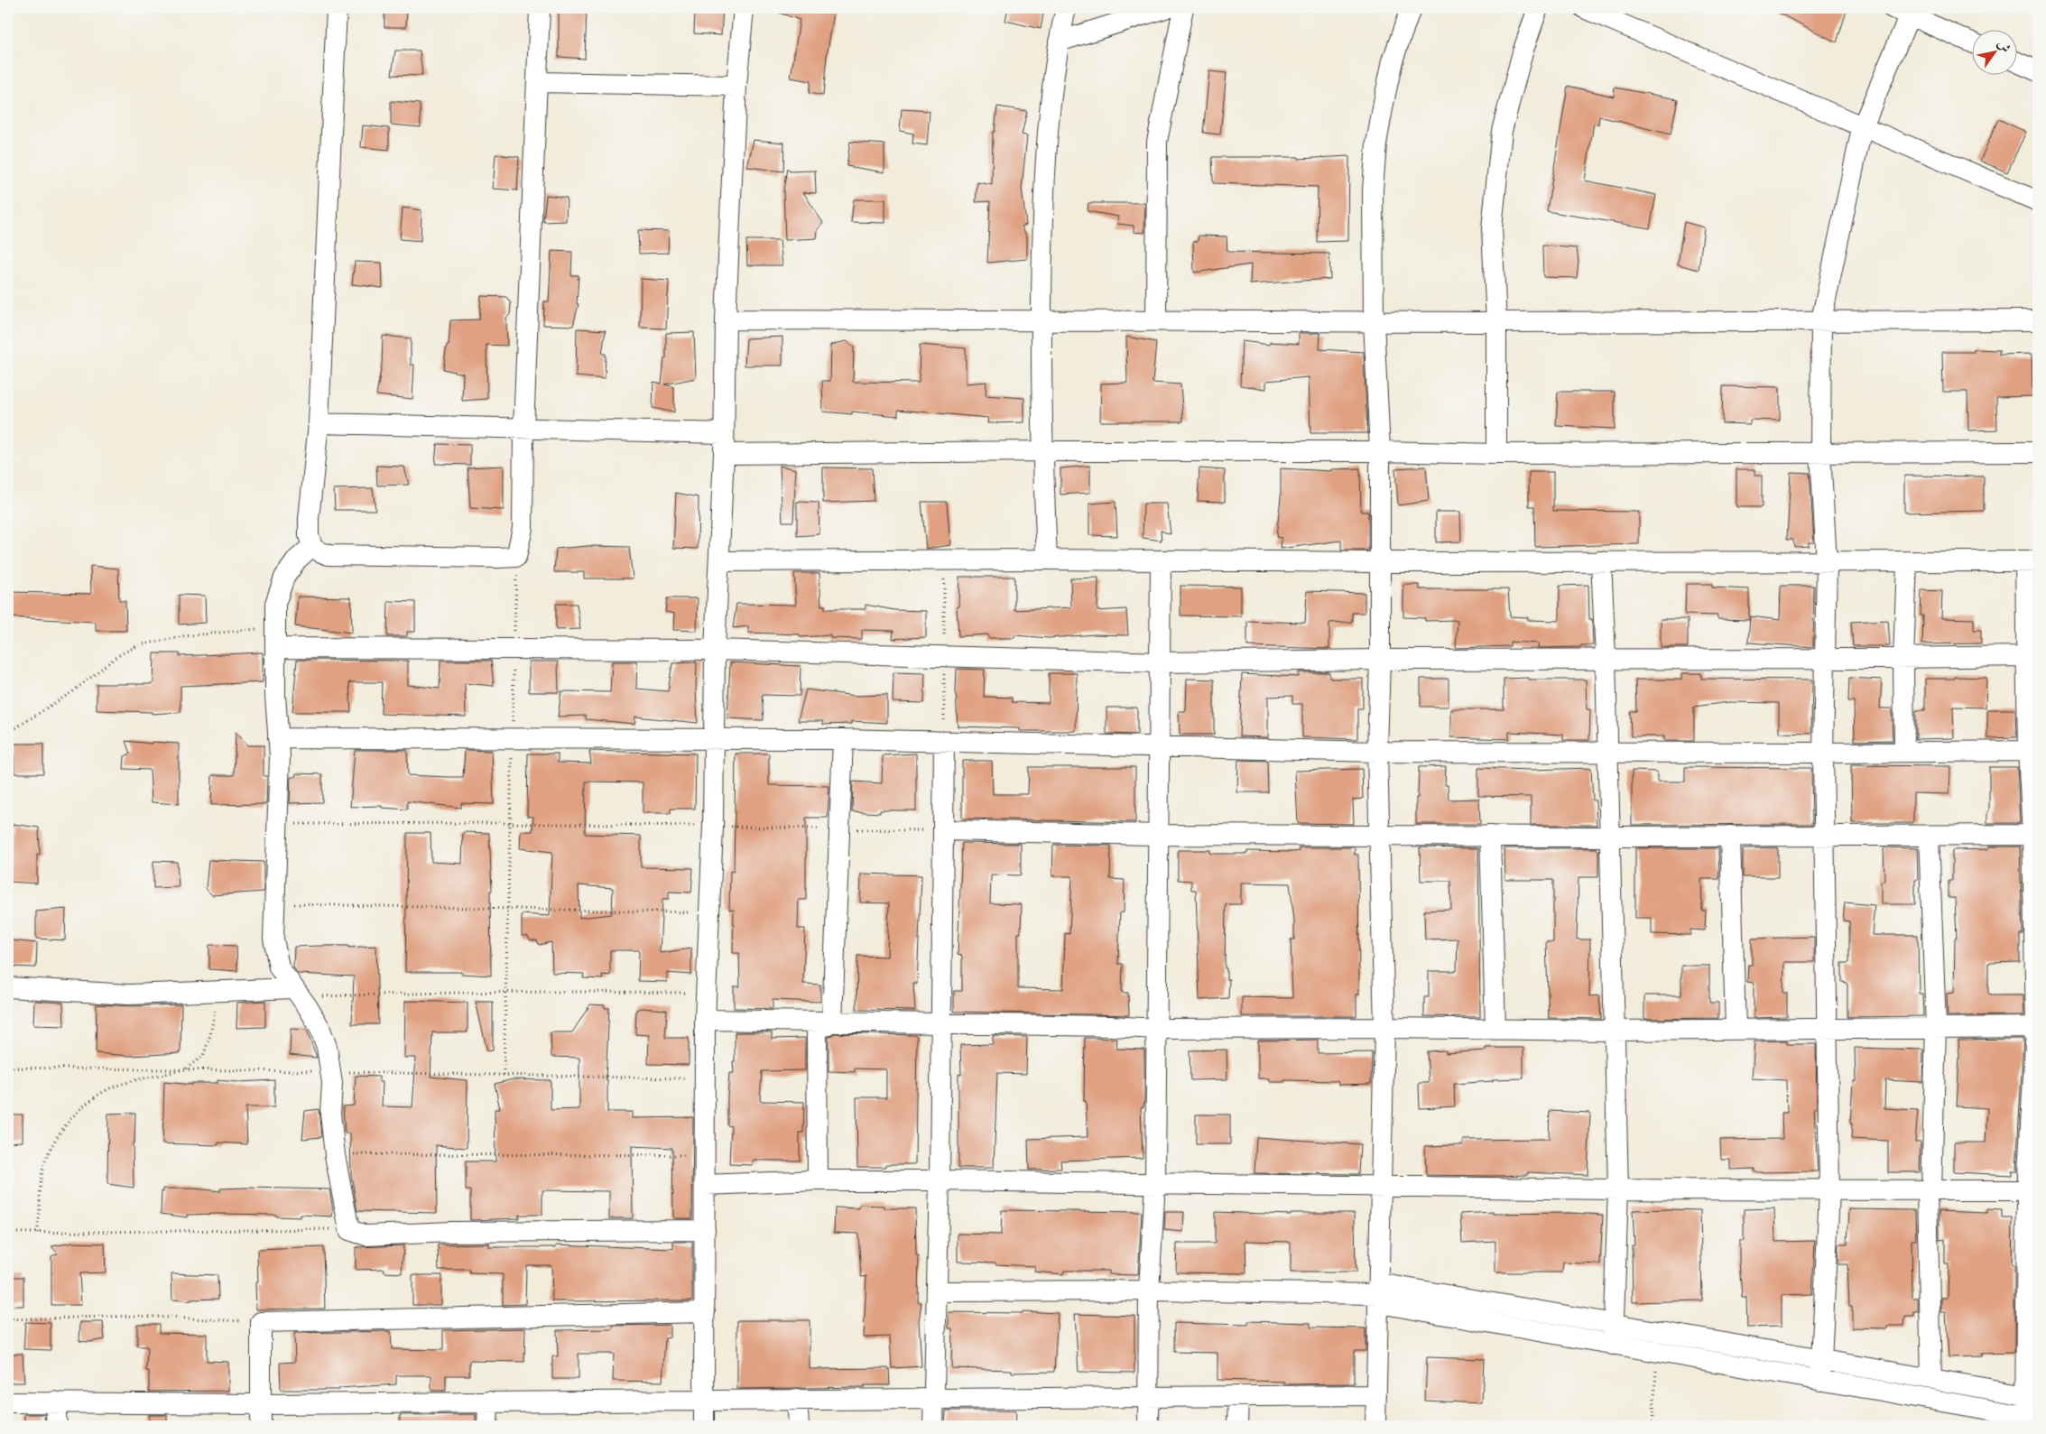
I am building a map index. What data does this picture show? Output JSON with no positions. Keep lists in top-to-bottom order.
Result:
{
  "north": "top right"
}
